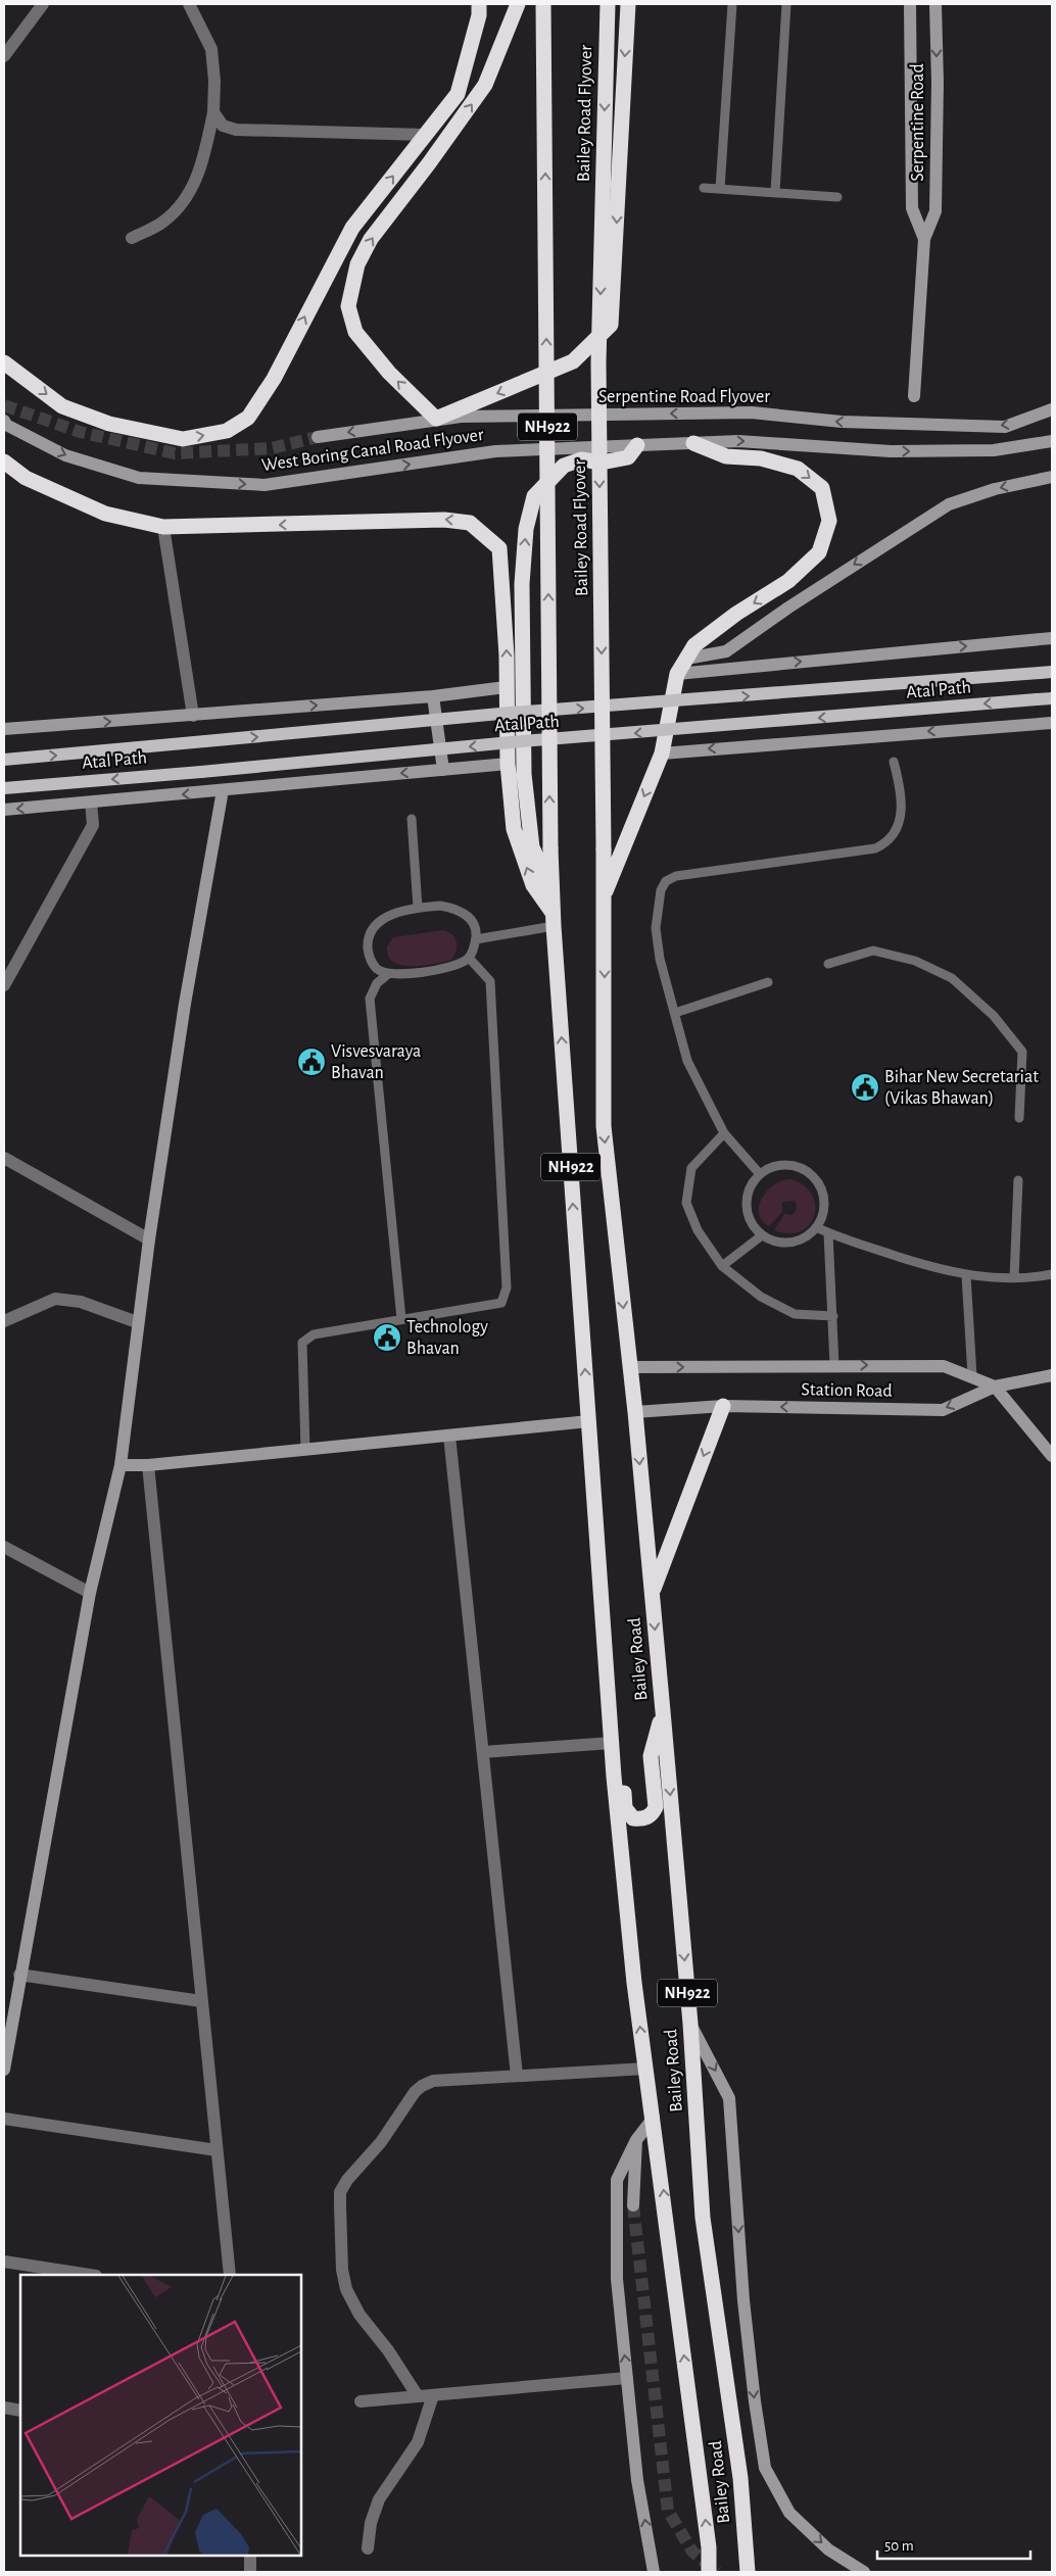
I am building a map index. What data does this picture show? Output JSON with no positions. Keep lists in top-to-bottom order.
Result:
{
  "streets": {
    "highway": ["Bailey Road Flyover", "NH922", "Bailey Road"],
    "main road": ["Atal Path"],
    "street": [
      "Serpentine Road",
      "Serpentine Road Flyover",
      "West Boring Canal Road Flyover",
      "Station Road"
    ]
  },
  "crossings": [
    ["Bailey Road Flyover", "NH922"],
    ["NH922", "Station Road"],
    ["NH922", "Bailey Road"],
    ["Station Road", "Bailey Road"]
  ],
  "one_way": ["West Boring Canal Road Flyover"],
  "places": {
    "public building": ["Visvesvaraya Bhavan", "Bihar New Secretariat (Vikas Bhawan)", "Technology Bhavan"]
  },
  "scale_bar": "50 m"
}
